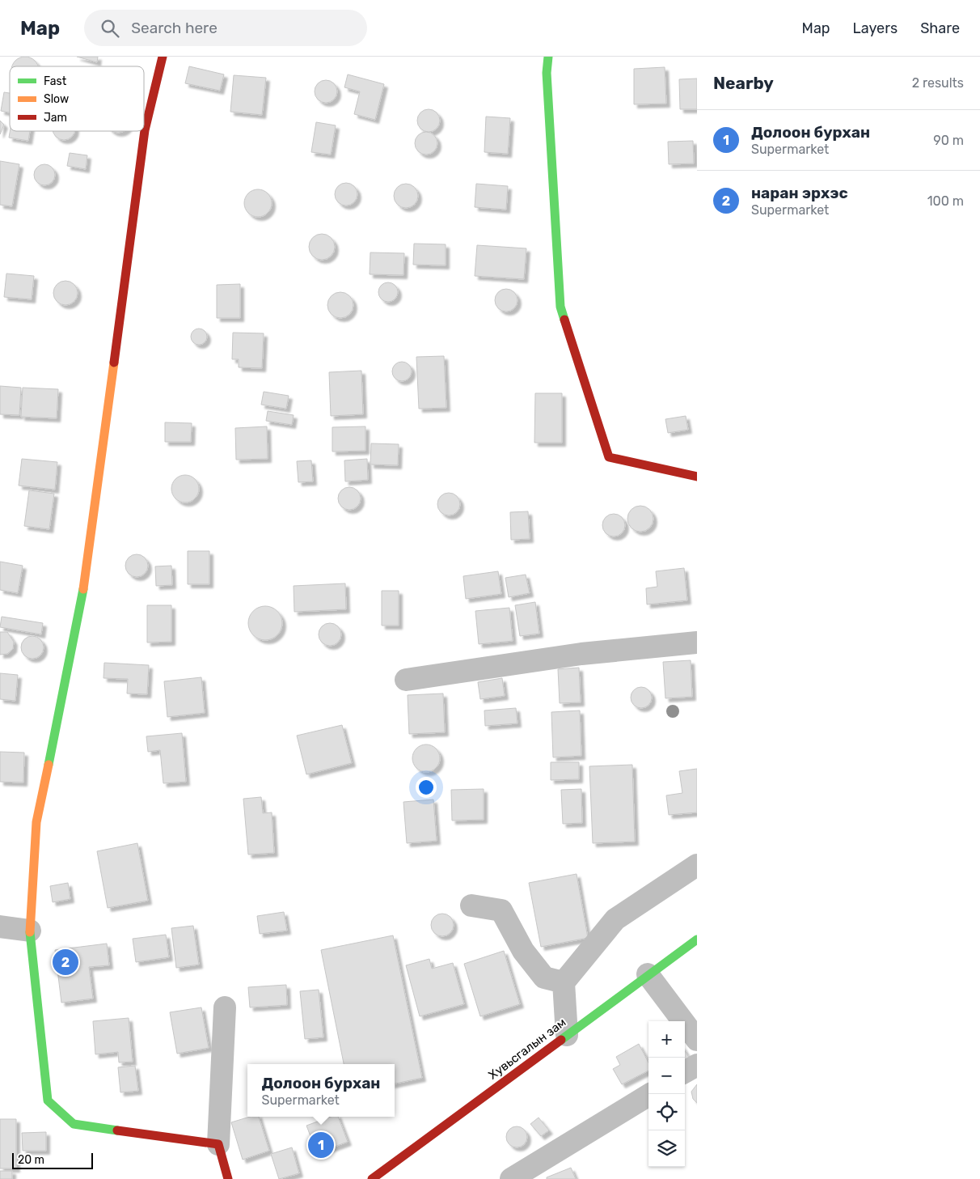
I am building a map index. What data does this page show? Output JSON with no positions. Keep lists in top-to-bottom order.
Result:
{
  "streets": {
    "street": ["Хувьсгалын зам"]
  },
  "legend": ["Fast", "Slow", "Jam"],
  "scale_bar": "20 m",
  "page": {
    "header": "Map",
    "search": "Search here",
    "nav": ["Map", "Layers", "Share"],
    "heading": ["Nearby", "2 results"],
    "list": [
      {
        "mark": "1",
        "name": "Долоон бурхан",
        "note": "Supermarket",
        "value": "90 m"
      },
      {
        "mark": "2",
        "name": "наран эрхэс",
        "note": "Supermarket",
        "value": "100 m"
      }
    ],
    "pins": ["2", "1"],
    "map_buttons": ["+", "−"],
    "popup": ["Долоон бурхан", "Supermarket"],
    "scale": "20 m"
  }
}
